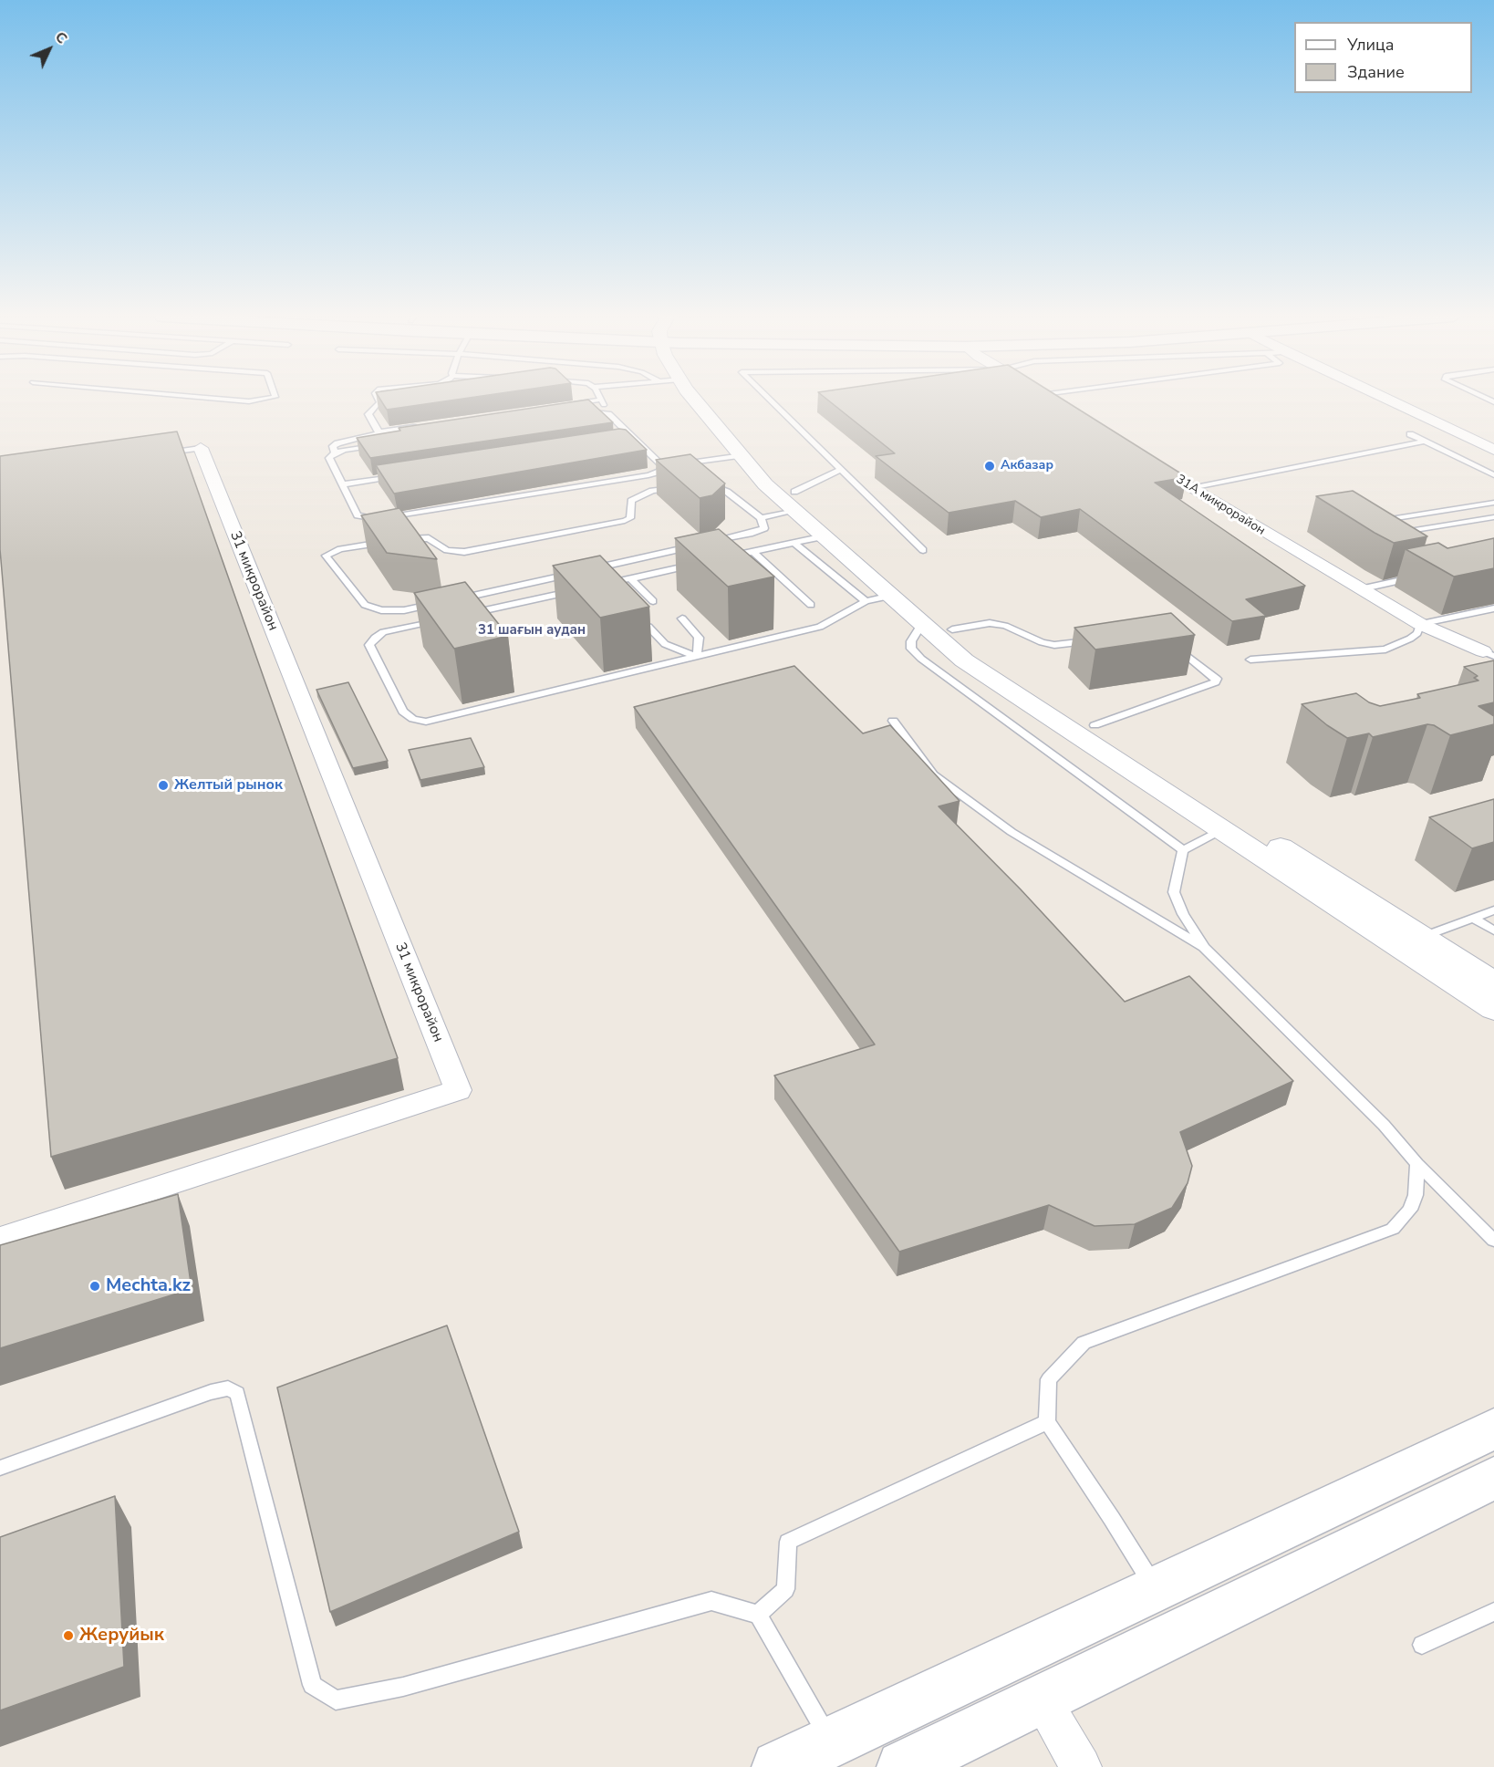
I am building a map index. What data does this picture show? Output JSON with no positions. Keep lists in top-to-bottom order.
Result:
{
  "streets": {
    "street": ["31А микрорайон", "31 микрорайон"]
  },
  "districts": ["31 шағын аудан"],
  "places": [
    "Акбазар",
    "Желтый рынок",
    "Mechta.kz",
    "Жеруйык"
  ],
  "legend": ["Улица", "Здание"],
  "north": "top right"
}
